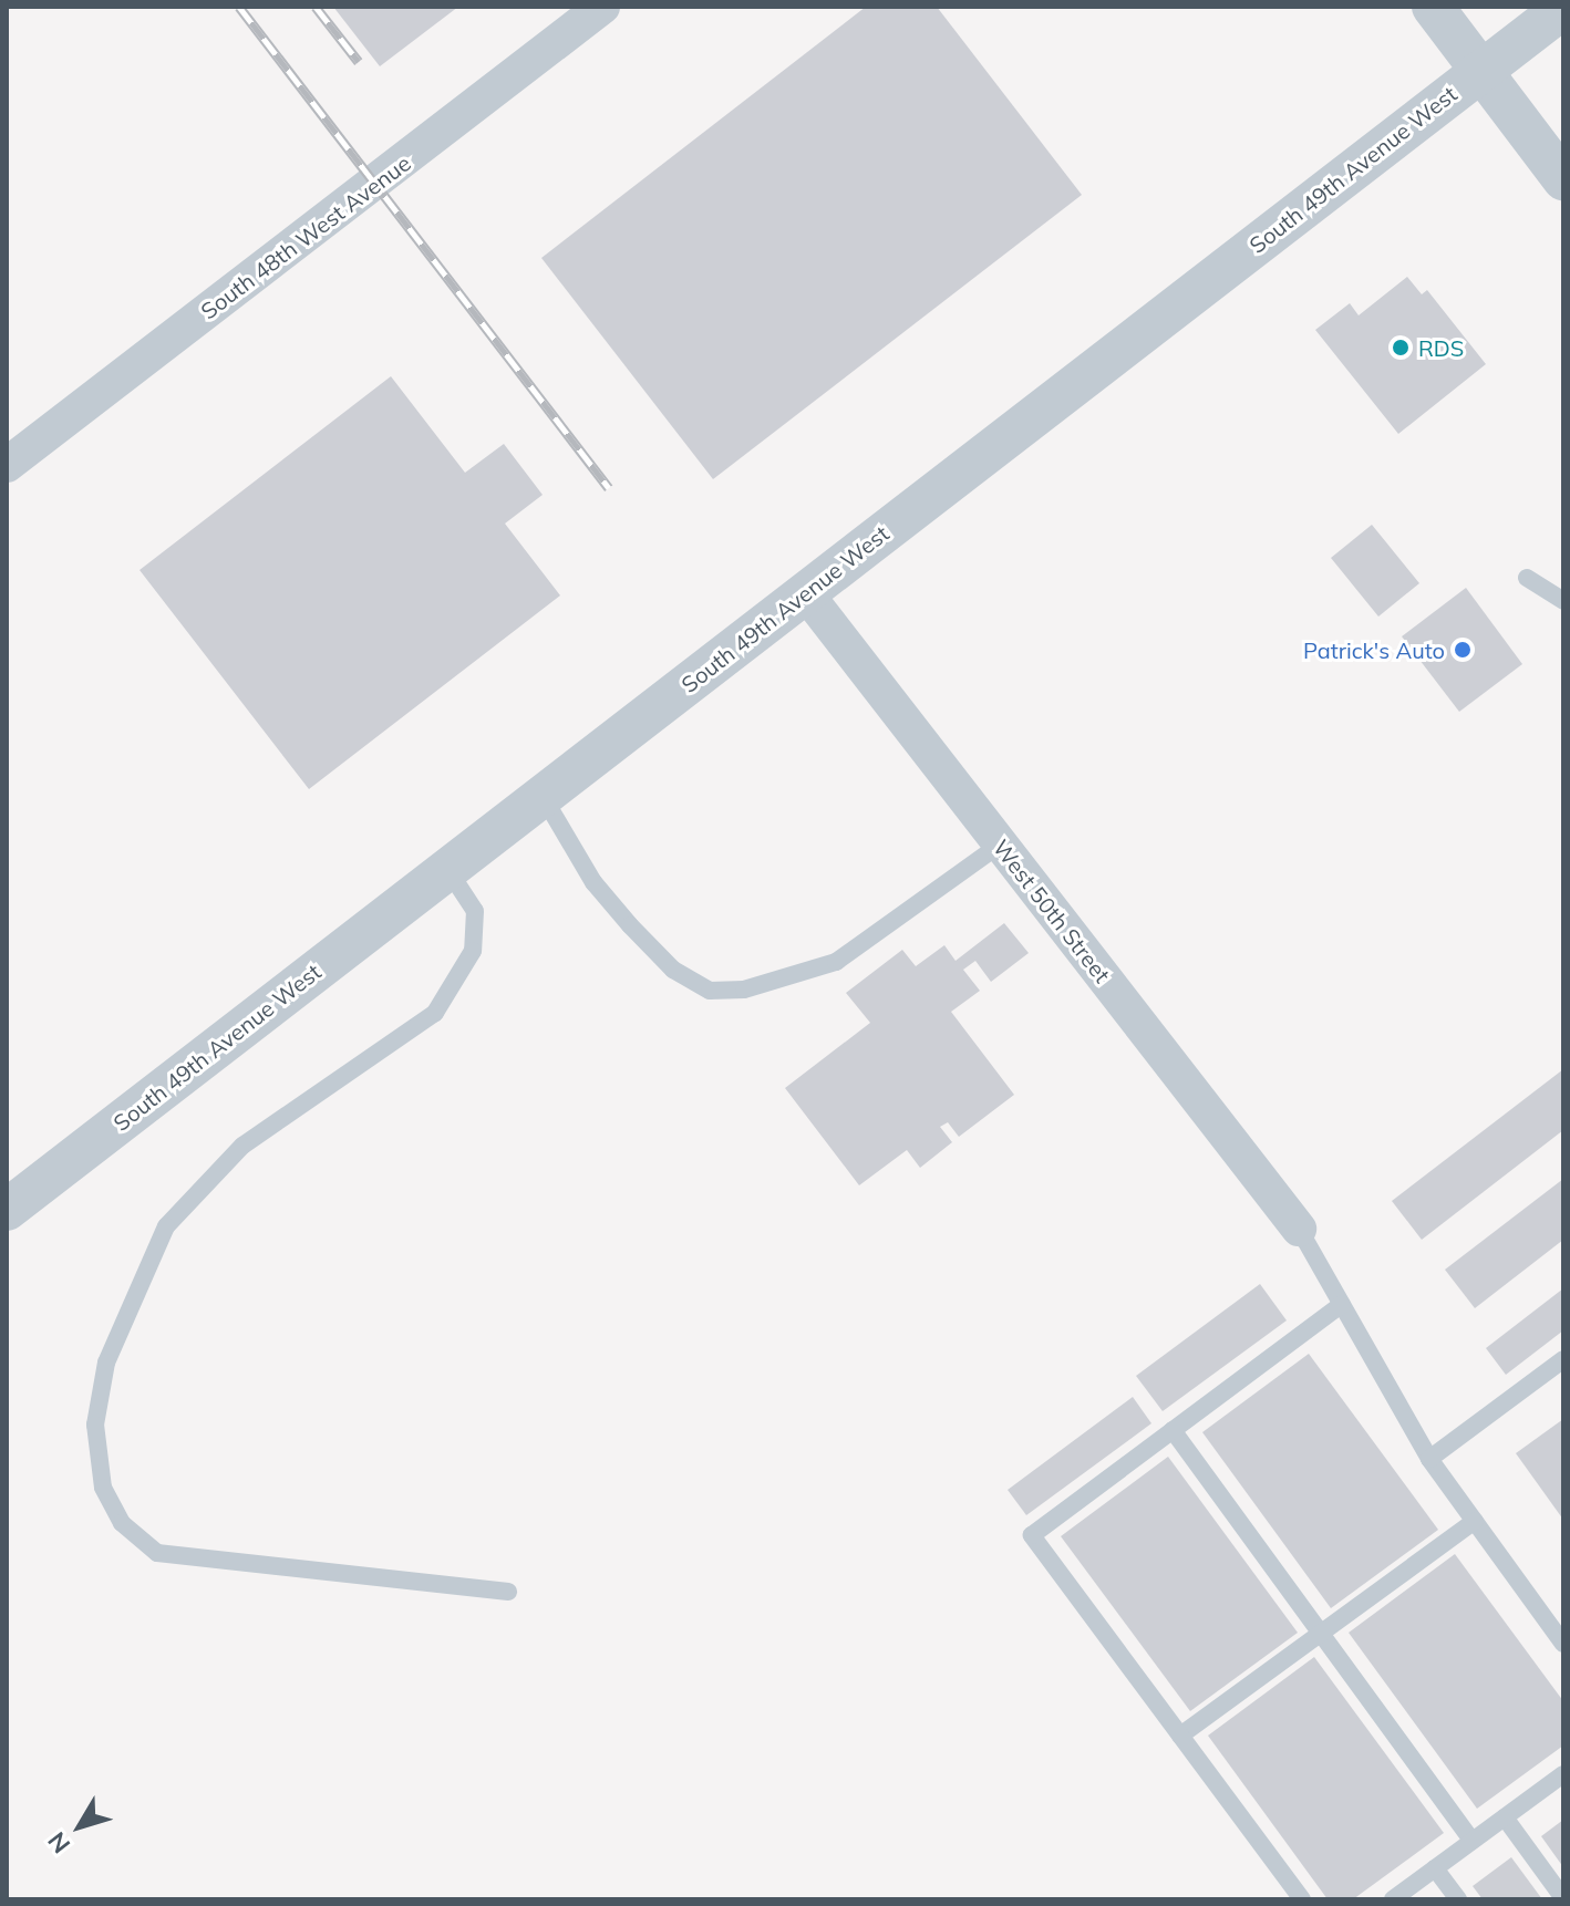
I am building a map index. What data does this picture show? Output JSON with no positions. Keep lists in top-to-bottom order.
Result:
{
  "streets": {
    "street": ["South 49th Avenue West", "South 48th West Avenue", "West 50th Street"]
  },
  "crossings": [
    ["South 49th Avenue West", "West 50th Street"]
  ],
  "places": ["RDS", "Patrick's Auto"],
  "north": "bottom left"
}
